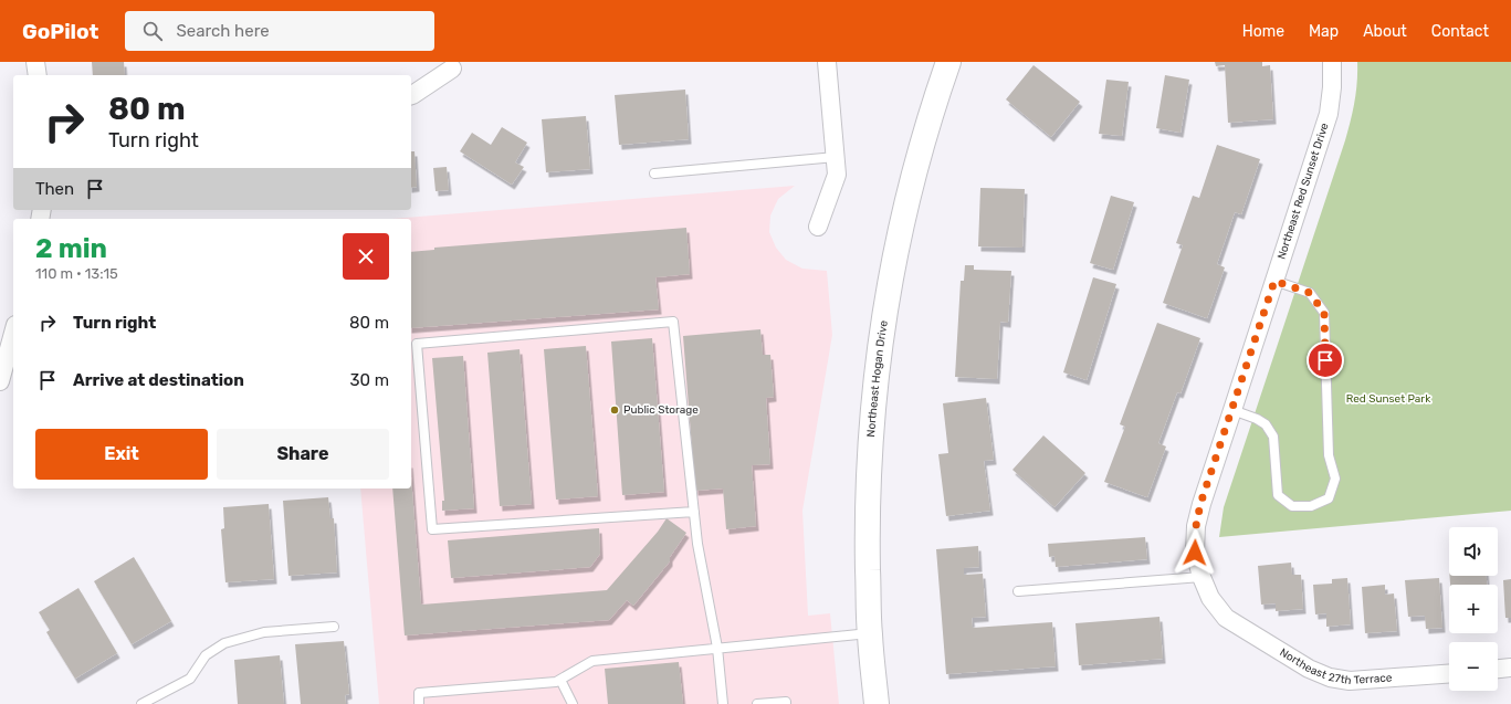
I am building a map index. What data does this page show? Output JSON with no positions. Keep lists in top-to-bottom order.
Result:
{
  "streets": {
    "highway": ["Northeast Hogan Drive"],
    "street": ["Northeast Red Sunset Drive", "Northeast 27th Terrace"]
  },
  "crossings": [
    ["Northeast Red Sunset Drive", "Northeast 27th Terrace"]
  ],
  "parks": ["Red Sunset Park"],
  "places": ["Public Storage"],
  "page": {
    "header": "GoPilot",
    "search": "Search here",
    "nav": [
      "Home",
      "Map",
      "About",
      "Contact"
    ],
    "turn": ["80 m", "Turn right"],
    "then": "Then",
    "heading": ["2 min", "110 m · 13:15"],
    "list": [
      {
        "name": "Turn right",
        "value": "80 m"
      },
      {
        "name": "Arrive at destination",
        "value": "30 m"
      }
    ],
    "buttons": ["Exit", "Share"],
    "map_buttons": ["+", "−"]
  }
}
